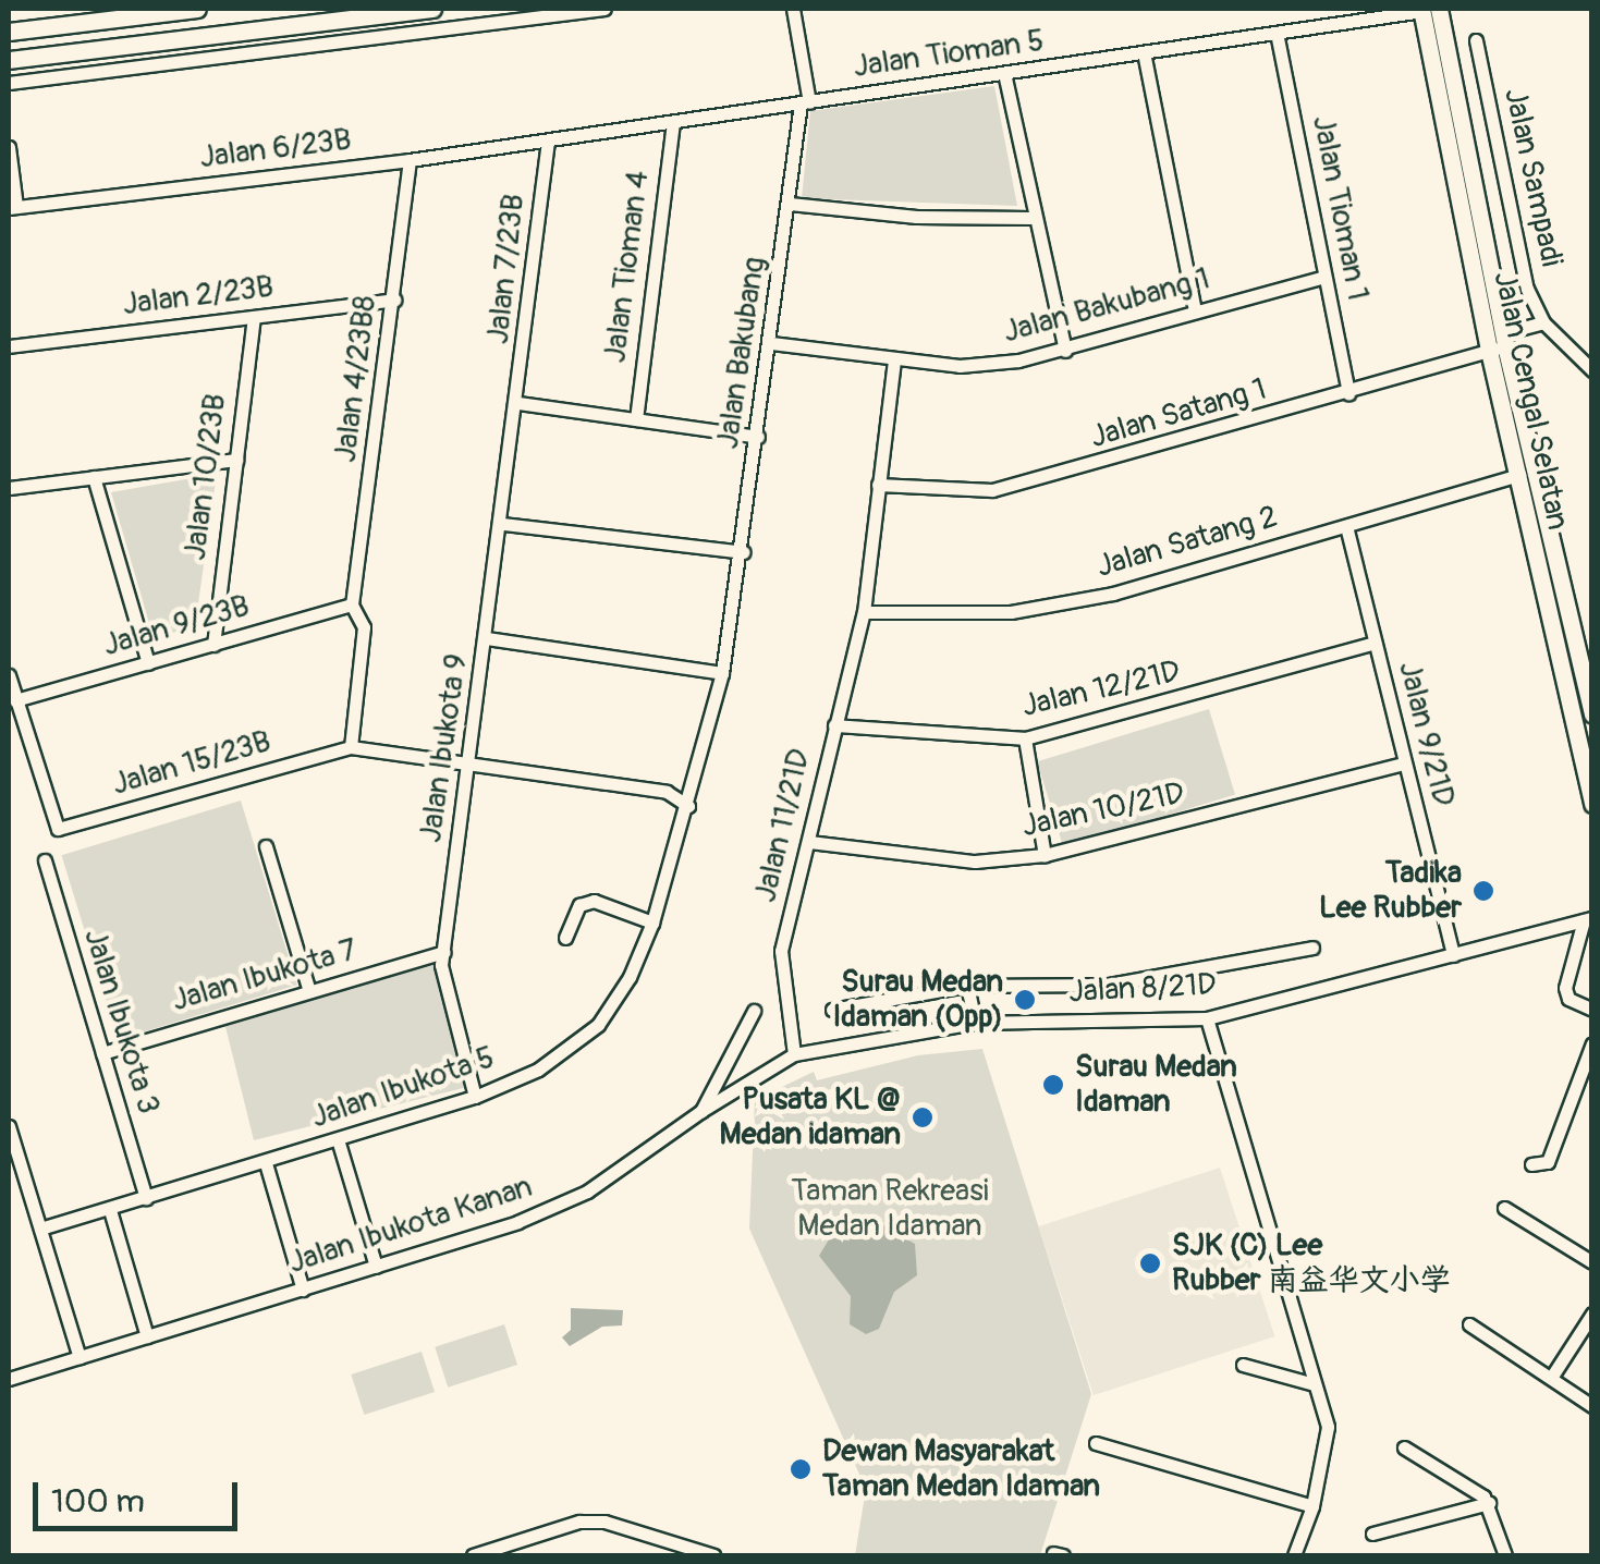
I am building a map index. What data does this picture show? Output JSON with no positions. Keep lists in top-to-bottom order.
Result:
{
  "streets": {
    "street": [
      "Jalan Tioman 5",
      "Jalan 6/23B",
      "Jalan Sampadi",
      "Jalan Tioman 1",
      "Jalan Tioman 4",
      "Jalan 7/23B",
      "Jalan 2/23B",
      "Jalan Bakubang 1",
      "Jalan Bakubang",
      "Jalan 4/23B8",
      "Jalan Cengal Selatan",
      "Jalan Satang 1",
      "Jalan 10/23B",
      "Jalan Satang 2",
      "Jalan 9/23B",
      "Jalan 12/21D",
      "Jalan 9/21D",
      "Jalan Ibukota 9",
      "Jalan 15/23B",
      "Jalan 10/21D",
      "Jalan 11/21D",
      "Jalan Ibukota 7",
      "Jalan 8/21D",
      "Jalan Ibukota 3",
      "Jalan Ibukota 5",
      "Jalan Ibukota Kanan"
    ]
  },
  "crossings": [
    ["Jalan Tioman 5", "Jalan 6/23B"],
    ["Jalan Tioman 5", "Jalan Tioman 1"],
    ["Jalan Tioman 5", "Jalan Tioman 4"],
    ["Jalan Tioman 5", "Jalan 7/23B"],
    ["Jalan Tioman 5", "Jalan Bakubang"],
    ["Jalan Tioman 5", "Jalan Cengal Selatan"],
    ["Jalan 6/23B", "Jalan 7/23B"],
    ["Jalan 6/23B", "Jalan 4/23B8"],
    ["Jalan Tioman 1", "Jalan Bakubang 1"],
    ["Jalan Tioman 1", "Jalan Satang 1"],
    ["Jalan 7/23B", "Jalan Ibukota 9"],
    ["Jalan 2/23B", "Jalan 4/23B8"],
    ["Jalan 2/23B", "Jalan 10/23B"],
    ["Jalan Bakubang 1", "Jalan Bakubang"],
    ["Jalan Bakubang 1", "Jalan 11/21D"],
    ["Jalan Bakubang", "Jalan Ibukota 5"],
    ["Jalan 4/23B8", "Jalan 9/23B"],
    ["Jalan 4/23B8", "Jalan 15/23B"],
    ["Jalan Cengal Selatan", "Jalan Satang 1"],
    ["Jalan Cengal Selatan", "Jalan Satang 2"],
    ["Jalan Satang 1", "Jalan 11/21D"],
    ["Jalan 10/23B", "Jalan 9/23B"],
    ["Jalan Satang 2", "Jalan 9/21D"],
    ["Jalan Satang 2", "Jalan 11/21D"],
    ["Jalan 9/23B", "Jalan 15/23B"],
    ["Jalan 12/21D", "Jalan 9/21D"],
    ["Jalan 12/21D", "Jalan 11/21D"],
    ["Jalan 9/21D", "Jalan 10/21D"],
    ["Jalan 9/21D", "Jalan 8/21D"],
    ["Jalan Ibukota 9", "Jalan Ibukota 7"],
    ["Jalan Ibukota 9", "Jalan Ibukota 5"],
    ["Jalan 10/21D", "Jalan 11/21D"],
    ["Jalan 11/21D", "Jalan 8/21D"],
    ["Jalan Ibukota 7", "Jalan Ibukota 3"],
    ["Jalan 8/21D", "Jalan Ibukota Kanan"],
    ["Jalan Ibukota 3", "Jalan Ibukota 5"]
  ],
  "parks": ["Taman Rekreasi Medan Idaman"],
  "places": [
    "Tadika Lee Rubber",
    "Surau Medan Idaman (Opp)",
    "Surau Medan Idaman",
    "Pusata KL @ Medan idaman",
    "SJK (C) Lee Rubber 南益华文小学",
    "Dewan Masyarakat Taman Medan Idaman"
  ],
  "scale_bar": "100 m"
}
